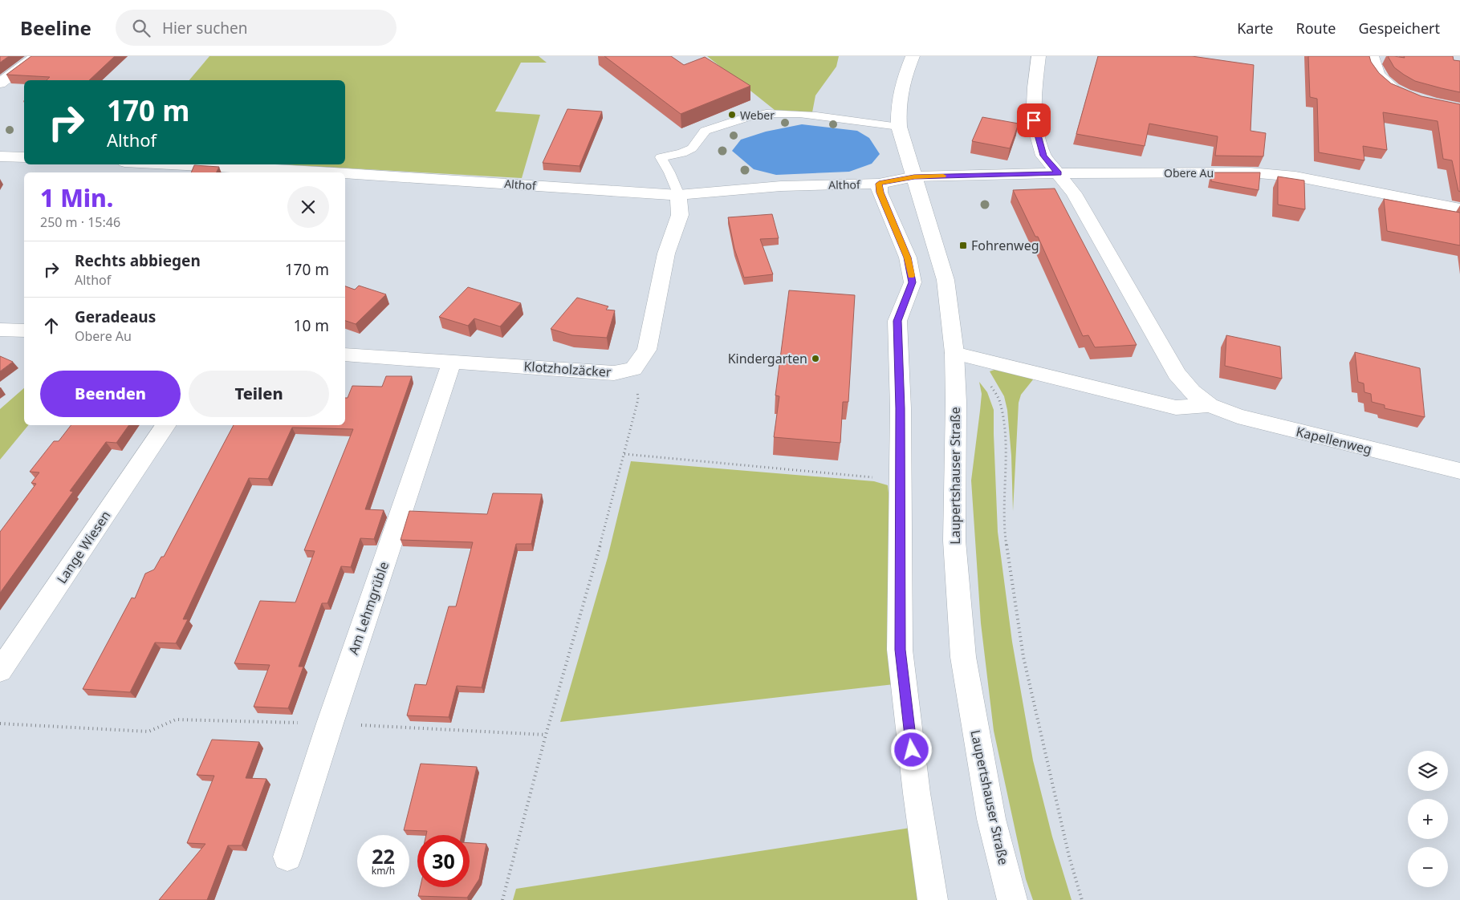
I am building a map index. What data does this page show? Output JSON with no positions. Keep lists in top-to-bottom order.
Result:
{
  "streets": {
    "street": [
      "Obere Au",
      "Althof",
      "Klotzholzäcker",
      "Kapellenweg",
      "Laupertshauser Straße",
      "Lange Wiesen",
      "Am Lehmgrüble"
    ]
  },
  "crossings": [
    ["Obere Au", "Althof"],
    ["Obere Au", "Laupertshauser Straße"],
    ["Althof", "Laupertshauser Straße"],
    ["Klotzholzäcker", "Am Lehmgrüble"]
  ],
  "places": {
    "other": ["Weber", "Kindergarten"],
    "transit": ["Fohrenweg"]
  },
  "page": {
    "header": "Beeline",
    "search": "Hier suchen",
    "nav": ["Karte", "Route", "Gespeichert"],
    "turn": ["170 m", "Althof"],
    "heading": ["1 Min.", "250 m · 15:46"],
    "list": [
      {
        "name": "Rechts abbiegen",
        "note": "Althof",
        "value": "170 m"
      },
      {
        "name": "Geradeaus",
        "note": "Obere Au",
        "value": "10 m"
      }
    ],
    "buttons": ["Beenden", "Teilen"],
    "map_buttons": ["+", "−"],
    "speed": "22 km/h",
    "limit": "30"
  }
}
